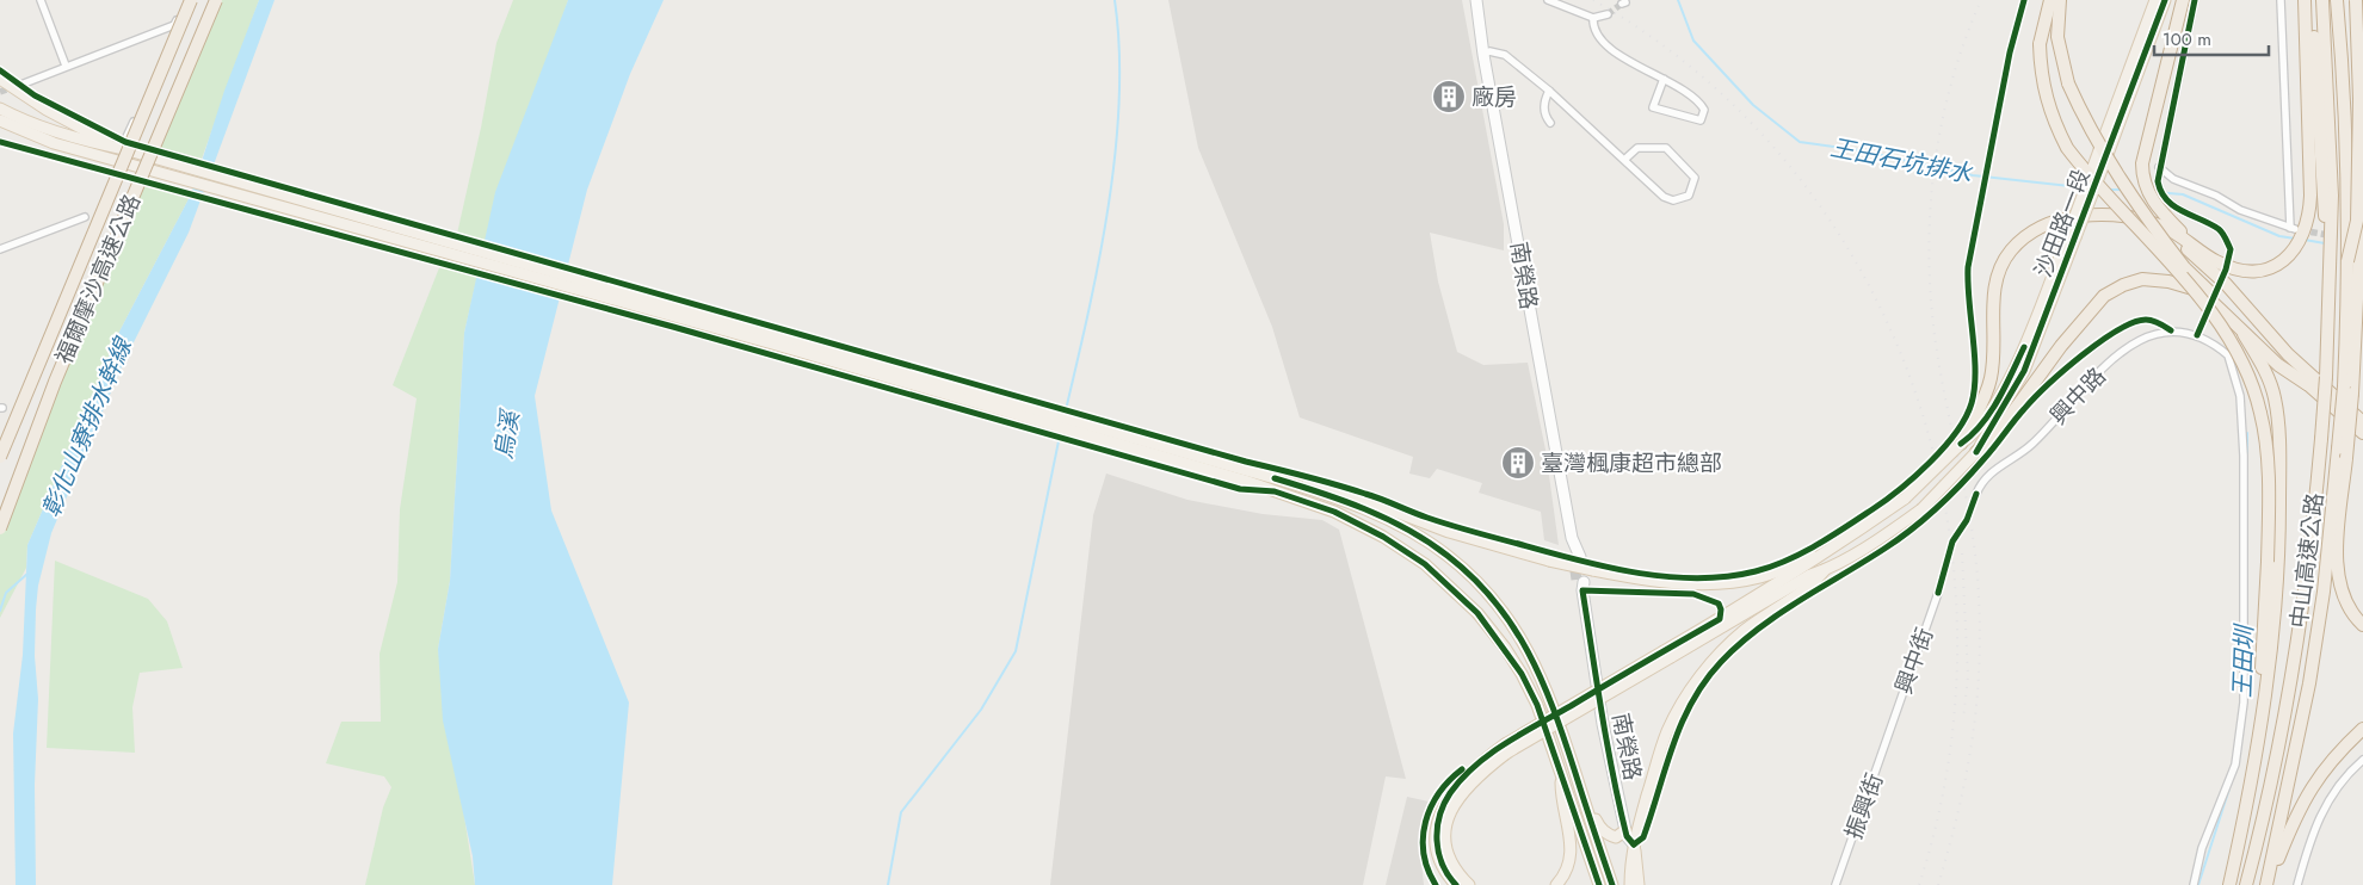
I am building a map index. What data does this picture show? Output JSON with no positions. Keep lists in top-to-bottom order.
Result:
{
  "streets": {
    "highway": ["福爾摩沙高速公路", "中山高速公路"],
    "main road": ["沙田路一段"],
    "street": [
      "南榮路",
      "興中路",
      "興中街",
      "振興街"
    ]
  },
  "crossings": [
    ["興中街", "振興街"]
  ],
  "water": [
    "王田石坑排水",
    "彰化山寮排水幹線",
    "烏溪",
    "王田圳"
  ],
  "places": {
    "building": ["廠房", "臺灣楓康超市總部"]
  },
  "scale_bar": "100 m"
}
